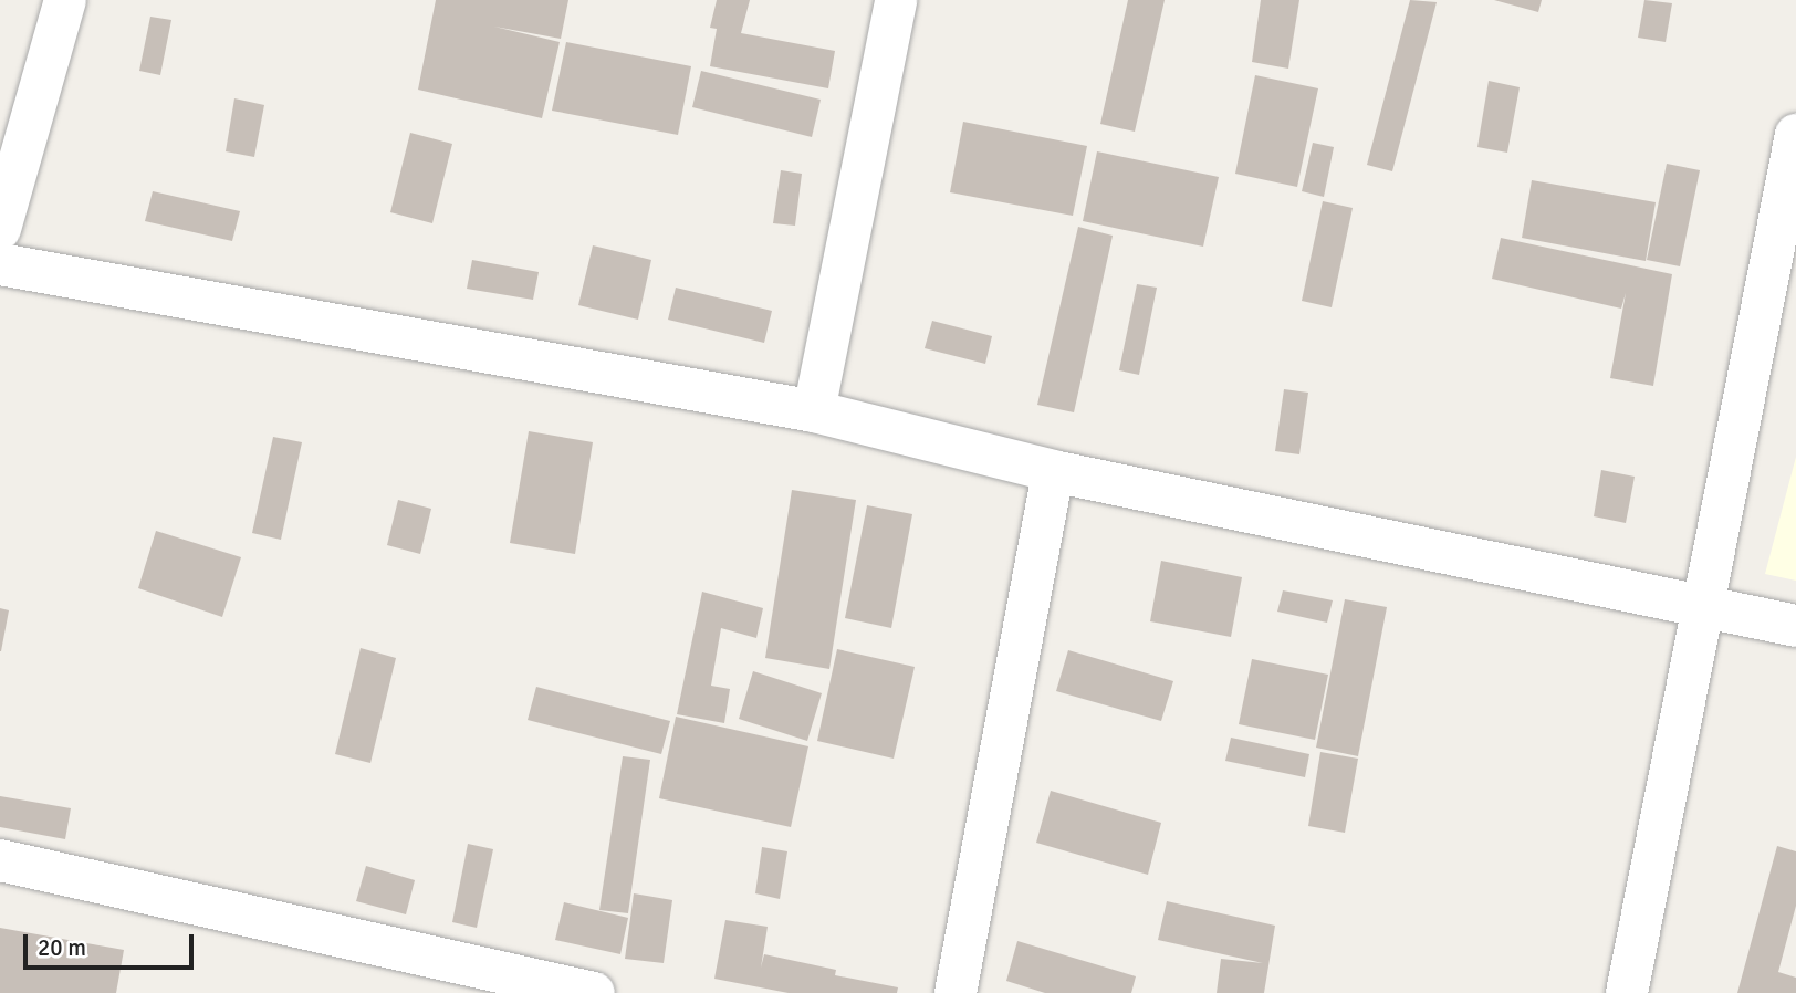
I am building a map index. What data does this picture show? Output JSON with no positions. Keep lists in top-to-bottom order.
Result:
{
  "scale_bar": "20 m"
}
